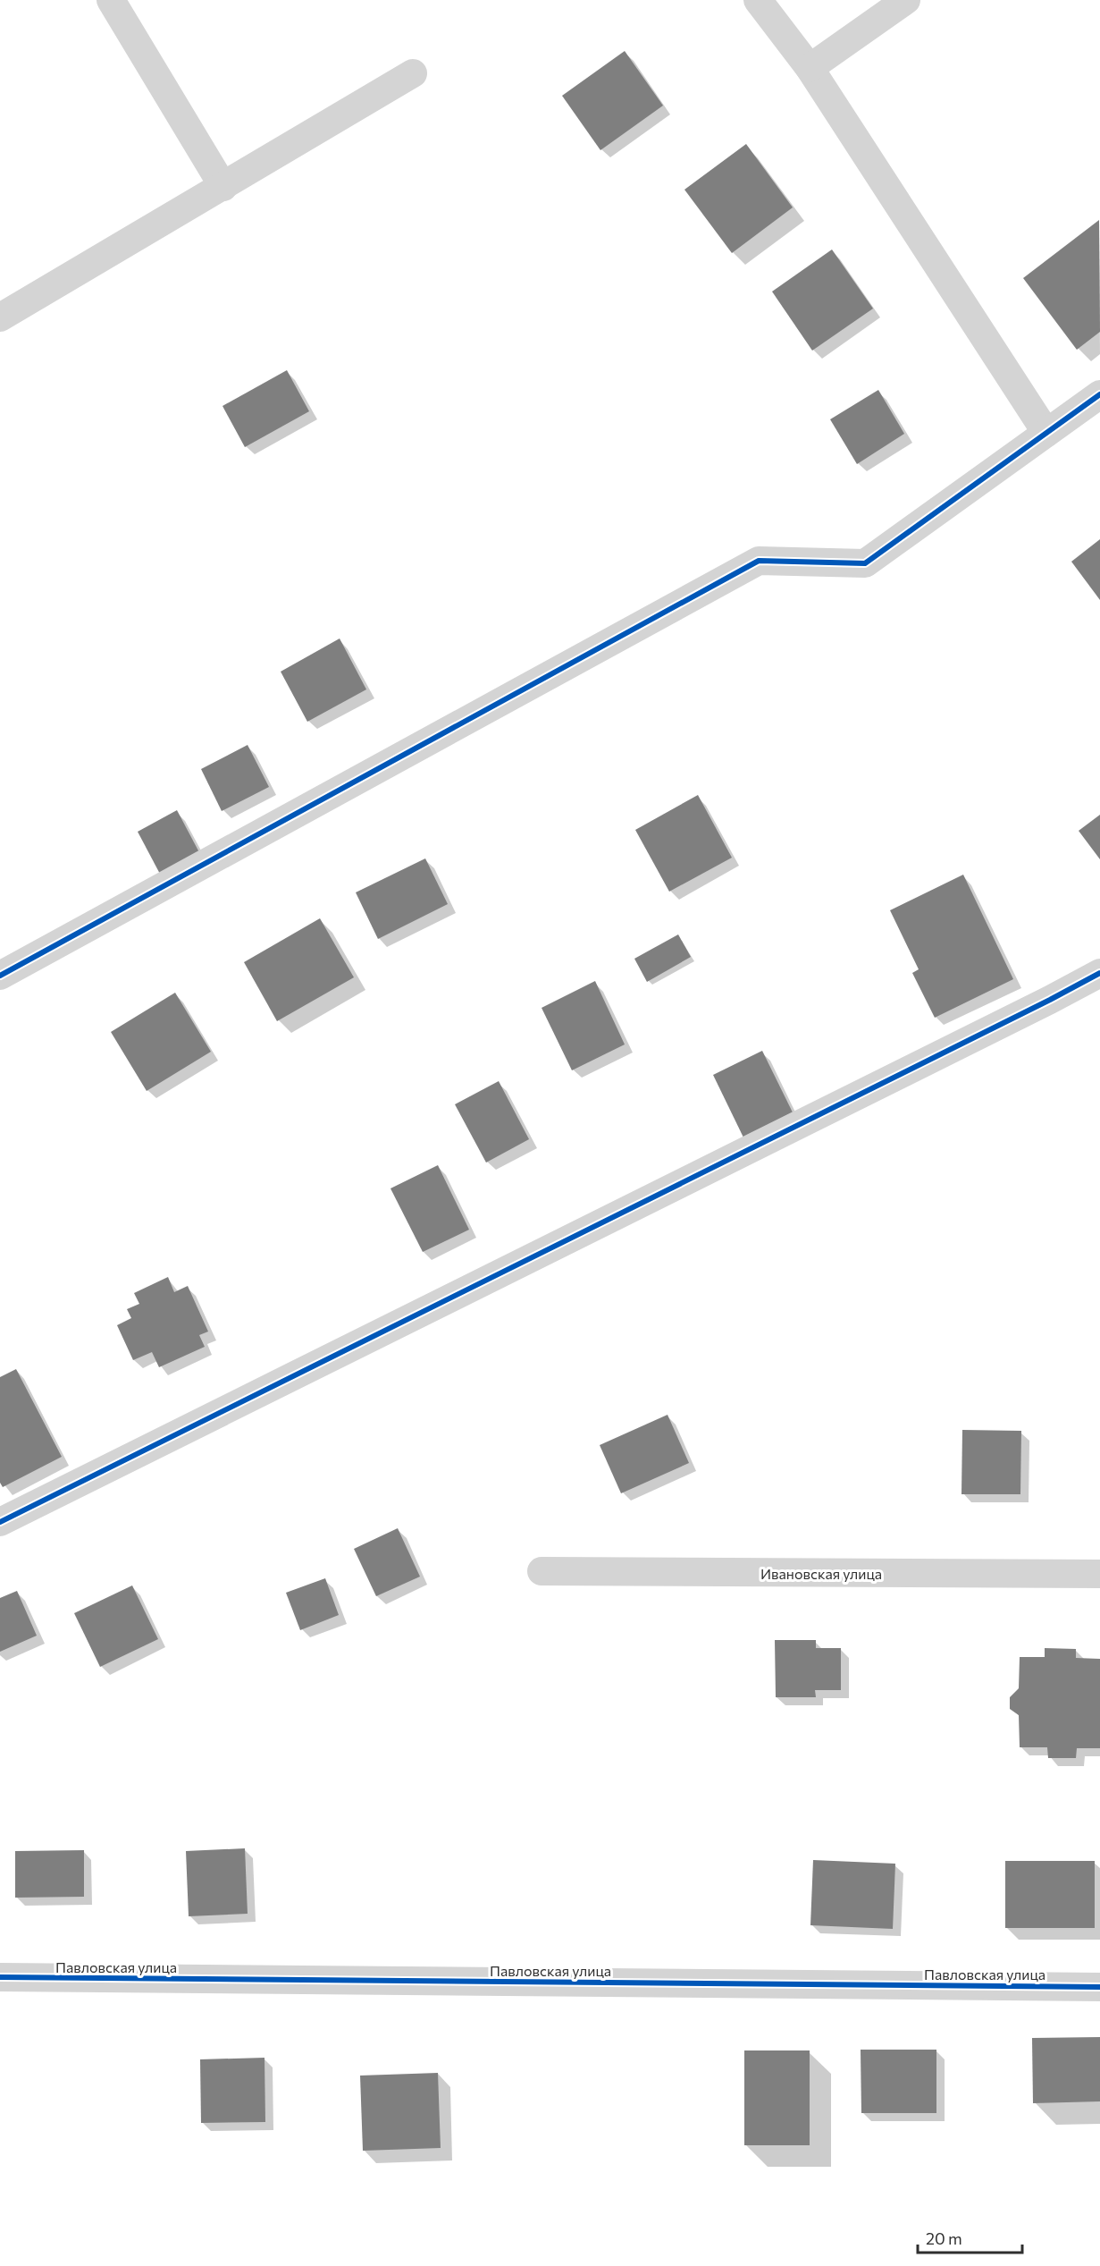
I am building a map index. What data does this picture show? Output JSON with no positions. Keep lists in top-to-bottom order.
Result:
{
  "streets": {
    "street": ["Ивановская улица", "Павловская улица"]
  },
  "scale_bar": "20 m"
}
